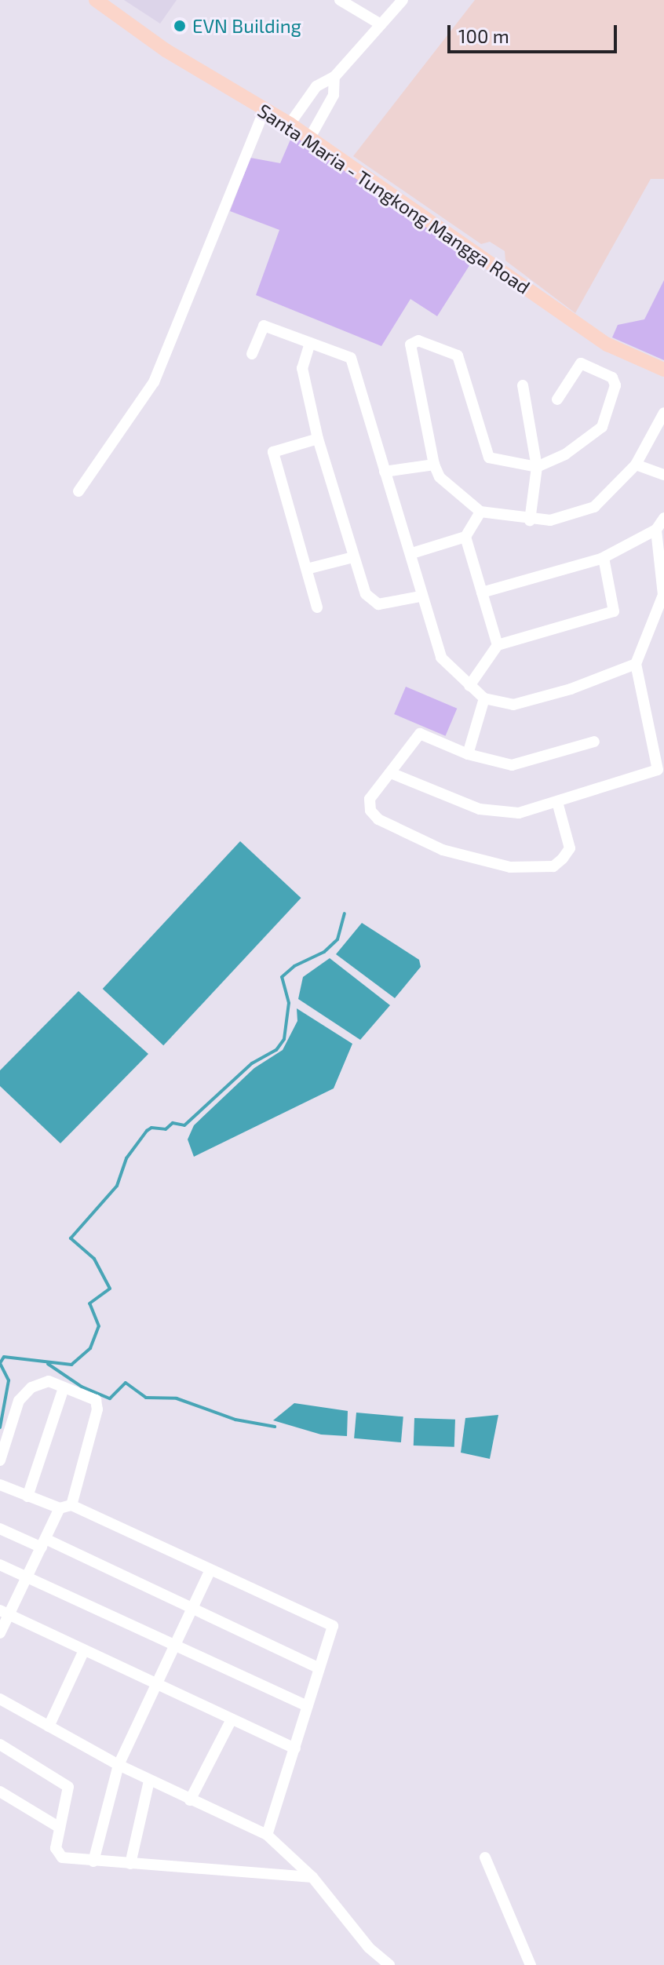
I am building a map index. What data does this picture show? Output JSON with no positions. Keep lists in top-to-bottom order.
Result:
{
  "streets": {
    "main road": ["Santa Maria - Tungkong Mangga Road"]
  },
  "places": ["EVN Building"],
  "scale_bar": "100 m"
}
